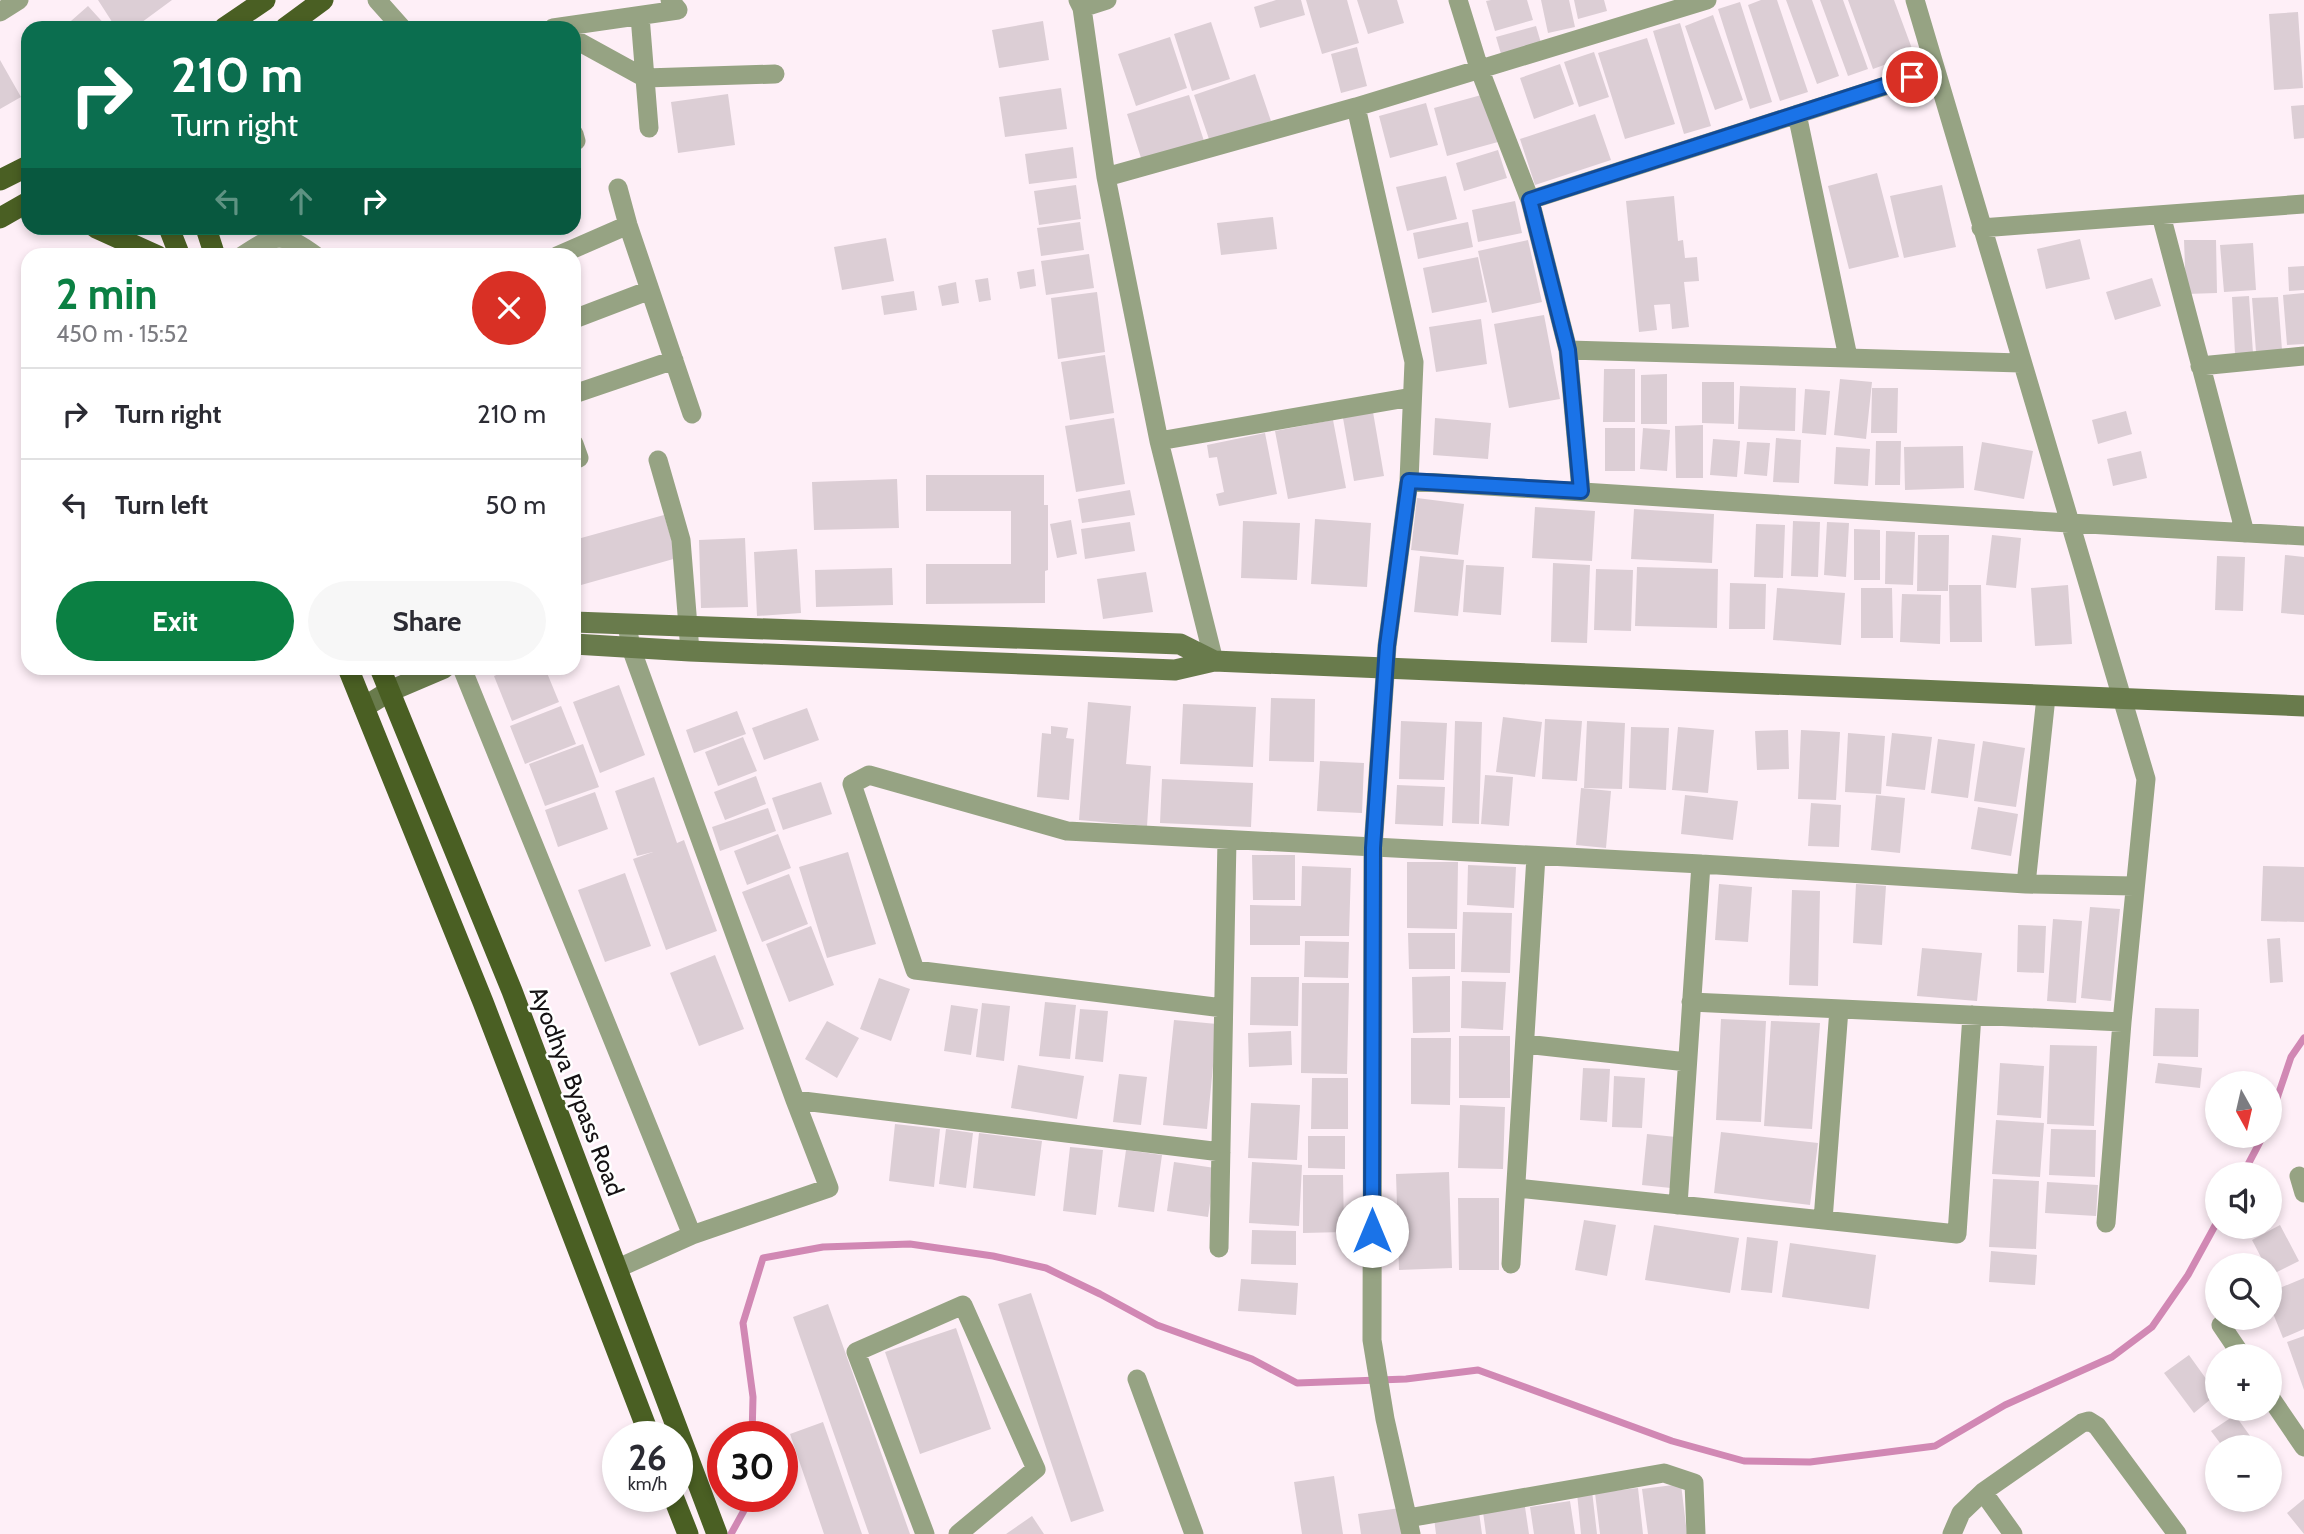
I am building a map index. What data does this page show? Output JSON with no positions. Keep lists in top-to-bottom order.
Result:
{
  "streets": {
    "main road": ["Ayodhya Bypass Road"]
  },
  "north": "bottom",
  "page": {
    "turn": ["210 m", "Turn right"],
    "heading": ["2 min", "450 m · 15:52"],
    "list": [
      {
        "name": "Turn right",
        "value": "210 m"
      },
      {
        "name": "Turn left",
        "value": "50 m"
      }
    ],
    "buttons": ["Exit", "Share"],
    "map_buttons": ["+", "−"],
    "speed": "26 km/h",
    "limit": "30"
  }
}
